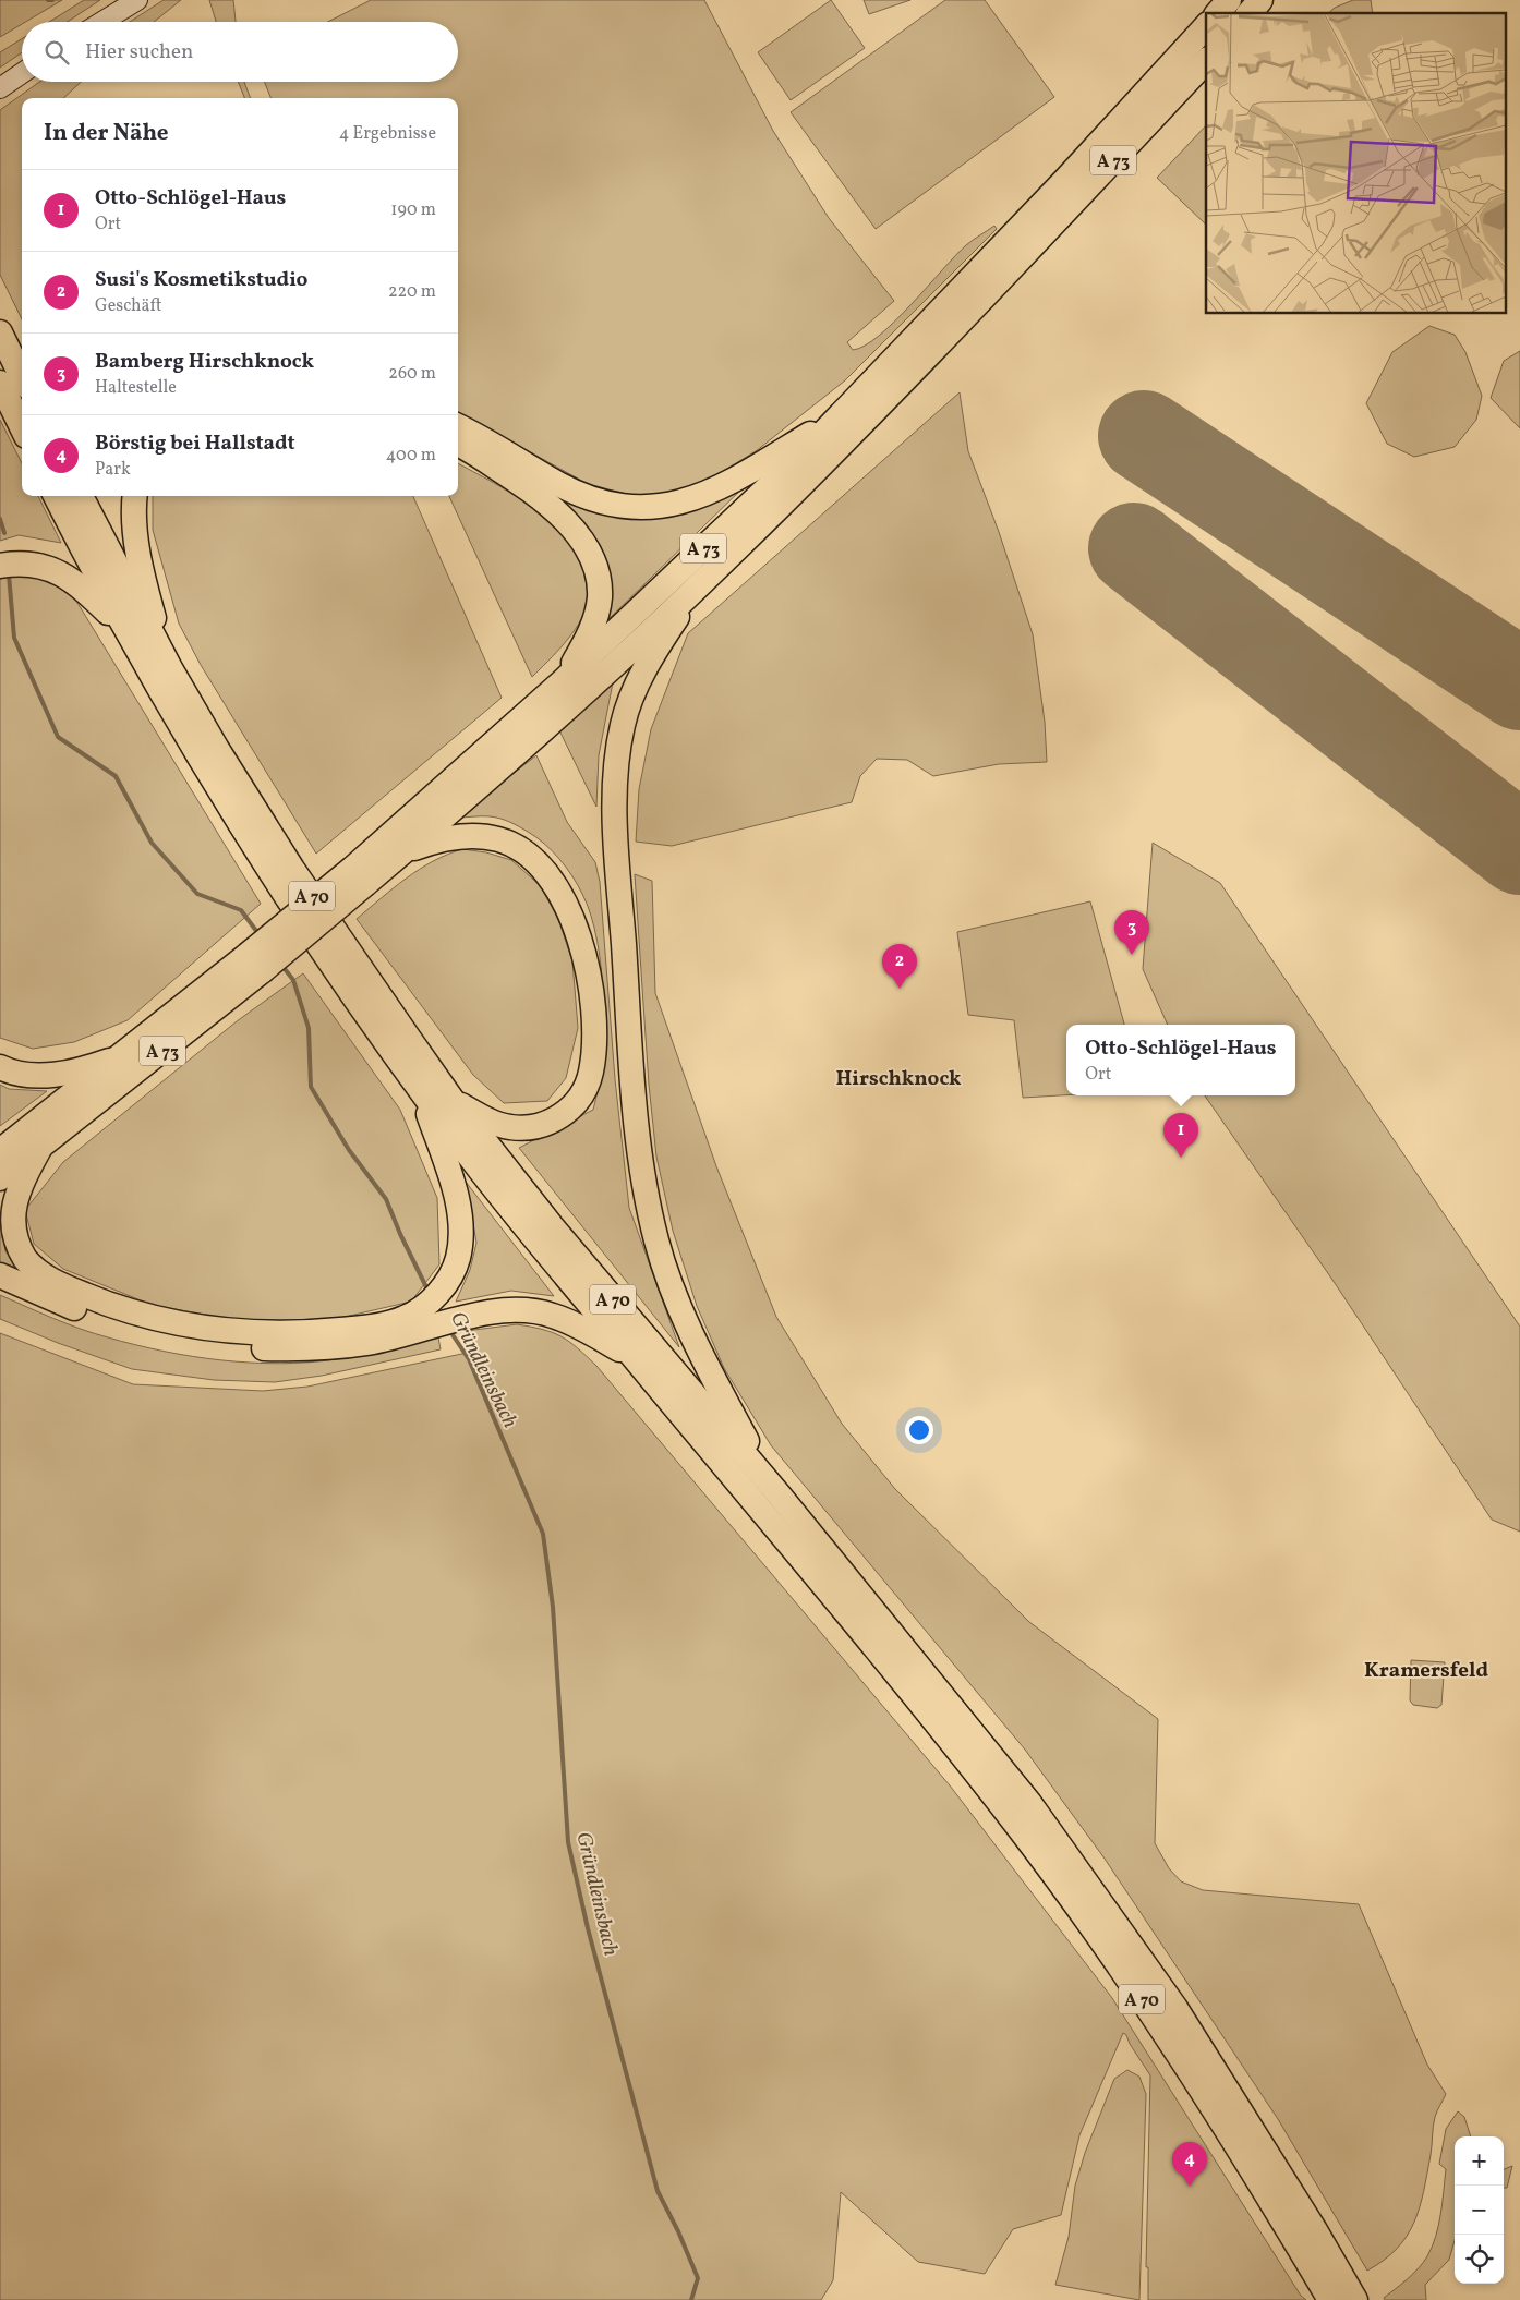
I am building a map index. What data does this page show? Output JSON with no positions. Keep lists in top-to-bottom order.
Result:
{
  "streets": {
    "highway": ["A 73", "A 70"]
  },
  "districts": ["Hirschknock", "Kramersfeld"],
  "water": ["Gründleinsbach"],
  "page": {
    "search": "Hier suchen",
    "heading": ["In der Nähe", "4 Ergebnisse"],
    "list": [
      {
        "mark": "1",
        "name": "Otto-Schlögel-Haus",
        "note": "Ort",
        "value": "190 m"
      },
      {
        "mark": "2",
        "name": "Susi's Kosmetikstudio",
        "note": "Geschäft",
        "value": "220 m"
      },
      {
        "mark": "3",
        "name": "Bamberg Hirschknock",
        "note": "Haltestelle",
        "value": "260 m"
      },
      {
        "mark": "4",
        "name": "Börstig bei Hallstadt",
        "note": "Park",
        "value": "400 m"
      }
    ],
    "pins": [
      "3",
      "2",
      "1",
      "4"
    ],
    "popup": ["Otto-Schlögel-Haus", "Ort"],
    "map_buttons": ["+", "−"]
  }
}
